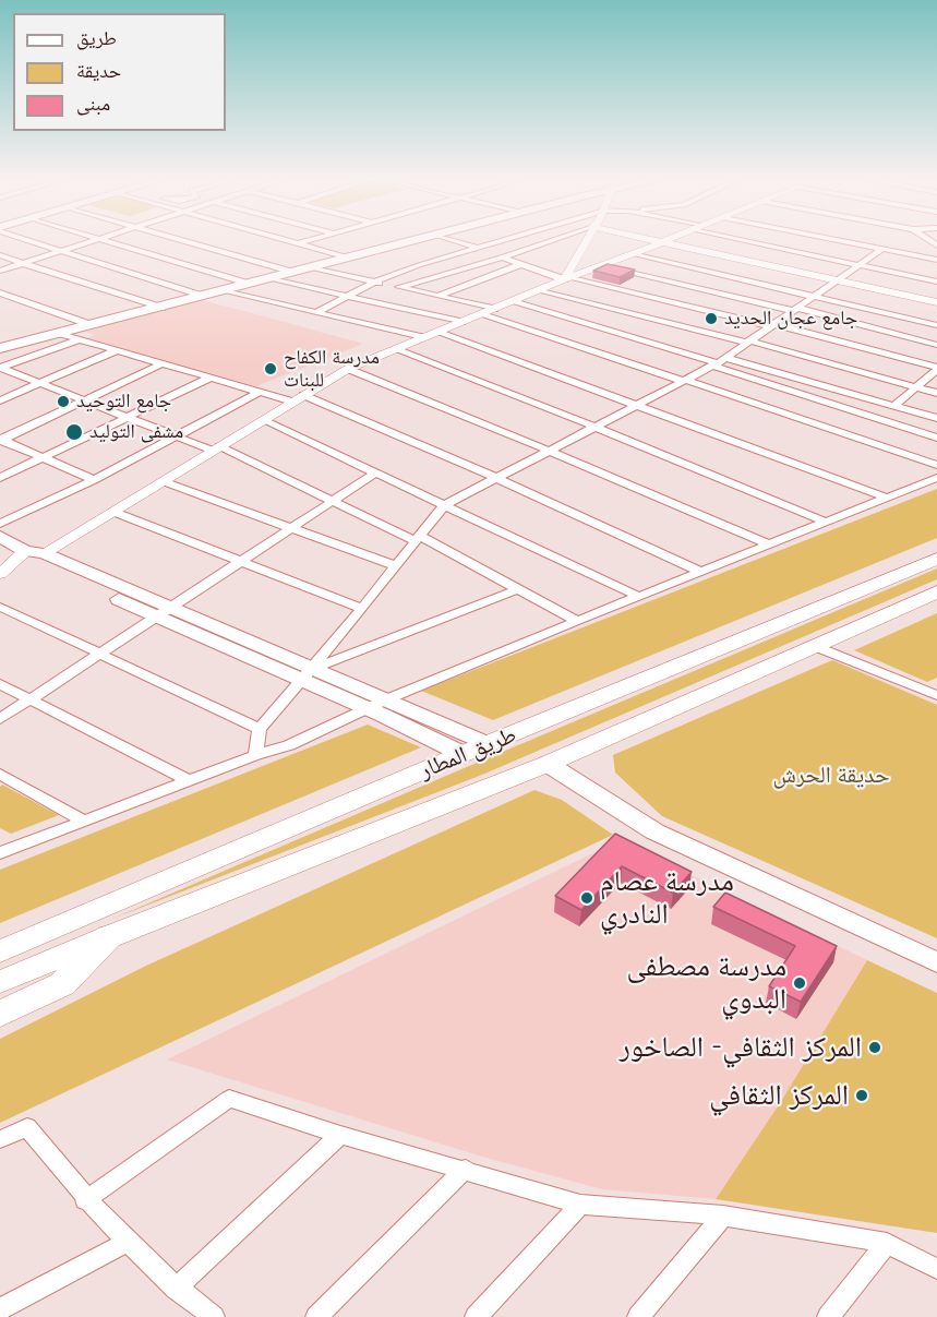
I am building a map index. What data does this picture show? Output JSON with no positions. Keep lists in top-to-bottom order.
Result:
{
  "streets": {
    "main road": ["طريق المطار"]
  },
  "parks": ["حديقة الحرش"],
  "places": [
    "جامع عجان الحديد",
    "مدرسة الكفاح للبنات",
    "جامع التوحيد",
    "مشفى التوليد",
    "مدرسة عصام النادري",
    "مدرسة مصطفى البدوي",
    "المركز الثقافي- الصاخور",
    "المركز الثقافي"
  ],
  "legend": ["طريق", "حديقة", "مبنى"]
}
